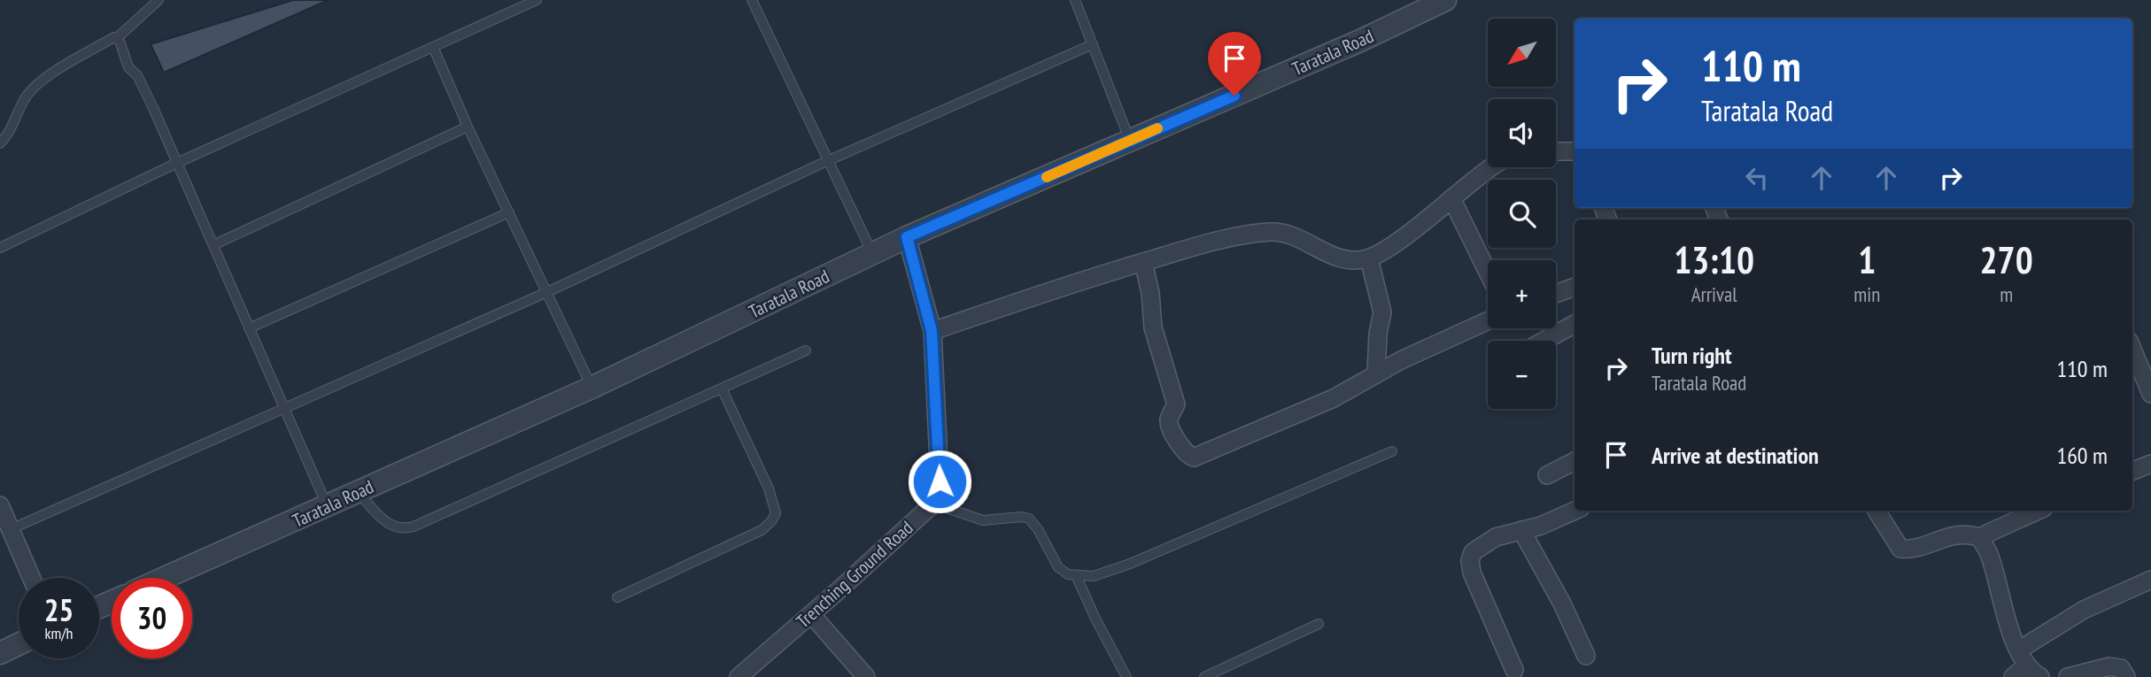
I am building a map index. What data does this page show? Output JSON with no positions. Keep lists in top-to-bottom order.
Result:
{
  "streets": {
    "street": ["Taratala Road", "Trenching Ground Road"]
  },
  "north": "bottom left",
  "page": {
    "map_buttons": ["+", "−"],
    "turn": ["110 m", "Taratala Road"],
    "eta": [
      "13:10",
      "Arrival",
      "1",
      "min",
      "270",
      "m"
    ],
    "list": [
      {
        "name": "Turn right",
        "note": "Taratala Road",
        "value": "110 m"
      },
      {
        "name": "Arrive at destination",
        "value": "160 m"
      }
    ],
    "speed": "25 km/h",
    "limit": "30"
  }
}
